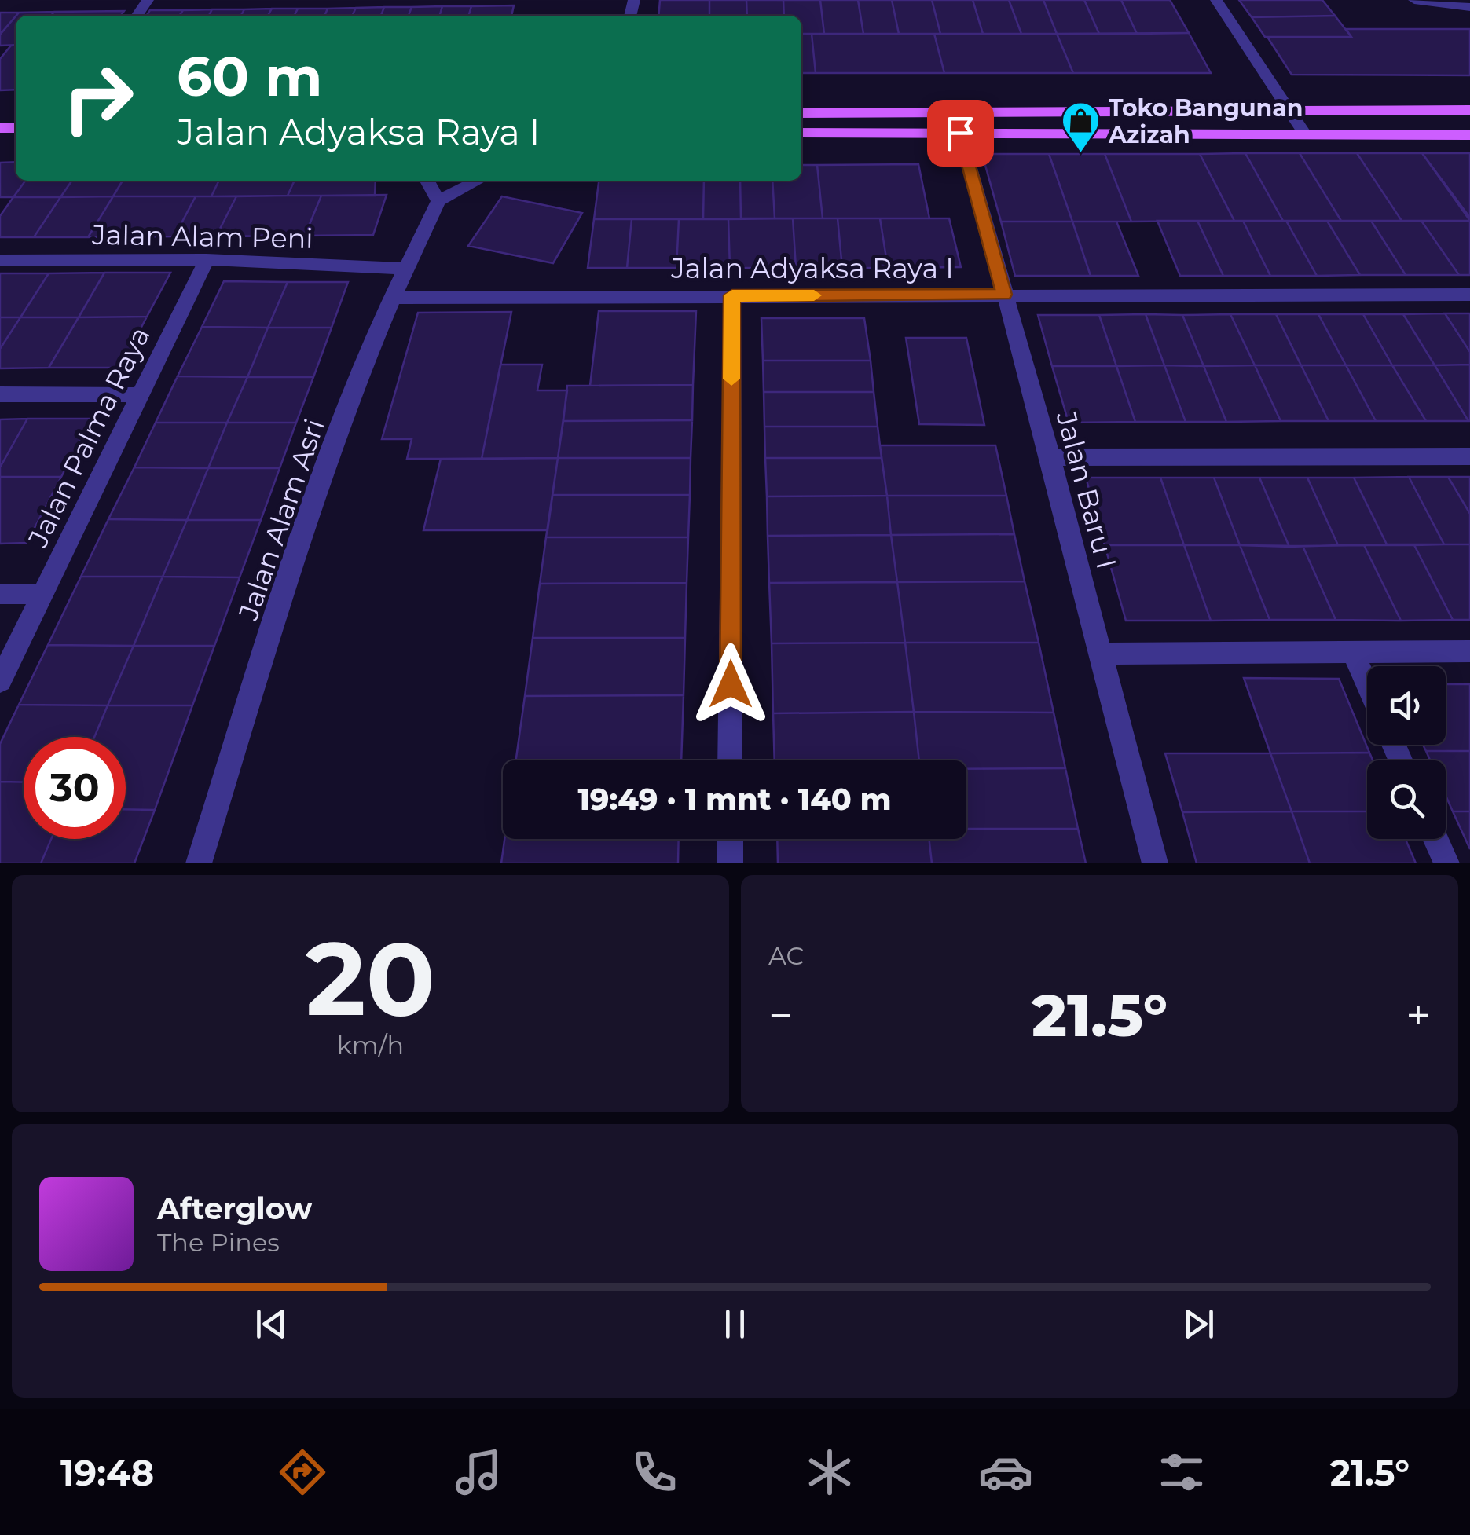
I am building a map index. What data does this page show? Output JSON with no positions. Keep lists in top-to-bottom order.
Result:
{
  "streets": {
    "street": [
      "Jalan Alam Peni",
      "Jalan Adyaksa Raya I",
      "Jalan Palma Raya",
      "Jalan Baru I",
      "Jalan Alam Asri"
    ]
  },
  "crossings": [
    ["Jalan Alam Peni", "Jalan Palma Raya"],
    ["Jalan Alam Peni", "Jalan Alam Asri"],
    ["Jalan Adyaksa Raya I", "Jalan Baru I"],
    ["Jalan Adyaksa Raya I", "Jalan Alam Asri"]
  ],
  "places": {
    "shop": ["Toko Bangunan Azizah"]
  },
  "page": {
    "turn": ["60 m", "Jalan Adyaksa Raya I"],
    "limit": "30",
    "trip": "19:49 · 1 mnt · 140 m",
    "tile": [
      ["20", "km/h"],
      "AC"
    ],
    "heat": ["−", "21.5°", "+"],
    "song": ["Afterglow", "The Pines"],
    "tabs": ["19:48", "21.5°"]
  }
}
